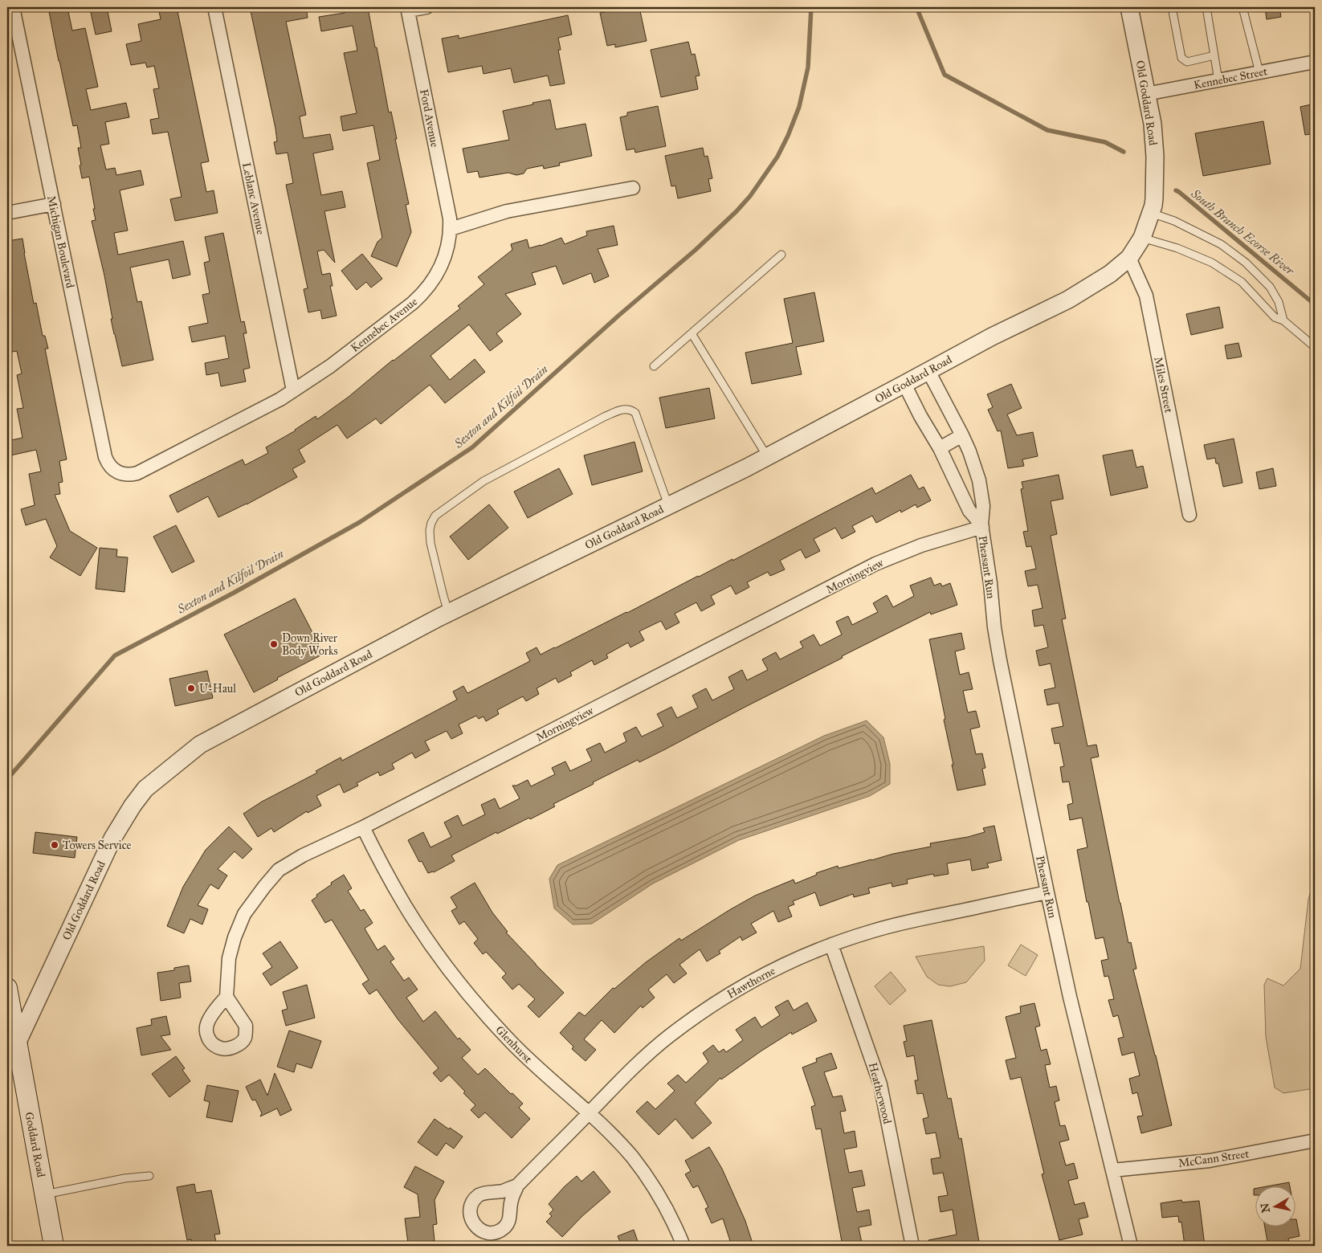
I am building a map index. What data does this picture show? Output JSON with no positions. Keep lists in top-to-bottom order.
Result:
{
  "streets": {
    "main road": ["Goddard Road"],
    "street": [
      "Kennebec Street",
      "Old Goddard Road",
      "Ford Avenue",
      "Leblanc Avenue",
      "Michigan Boulevard",
      "Kennebec Avenue",
      "Miles Street",
      "Pheasant Run",
      "Morningview",
      "Hawthorne",
      "Glenhurst",
      "Heatherwood",
      "McCann Street"
    ]
  },
  "crossings": [
    ["Kennebec Street", "Old Goddard Road"],
    ["Old Goddard Road", "Miles Street"],
    ["Old Goddard Road", "Pheasant Run"],
    ["Old Goddard Road", "Goddard Road"],
    ["Ford Avenue", "Kennebec Avenue"],
    ["Leblanc Avenue", "Kennebec Avenue"],
    ["Michigan Boulevard", "Kennebec Avenue"],
    ["Pheasant Run", "Morningview"],
    ["Pheasant Run", "Hawthorne"],
    ["Pheasant Run", "McCann Street"],
    ["Morningview", "Glenhurst"],
    ["Hawthorne", "Glenhurst"],
    ["Hawthorne", "Heatherwood"]
  ],
  "water": ["South Branch Ecorse River", "Sexton and Kilfoil Drain"],
  "places": ["Down River Body Works", "U-Haul", "Towers Service"],
  "north": "left"
}
